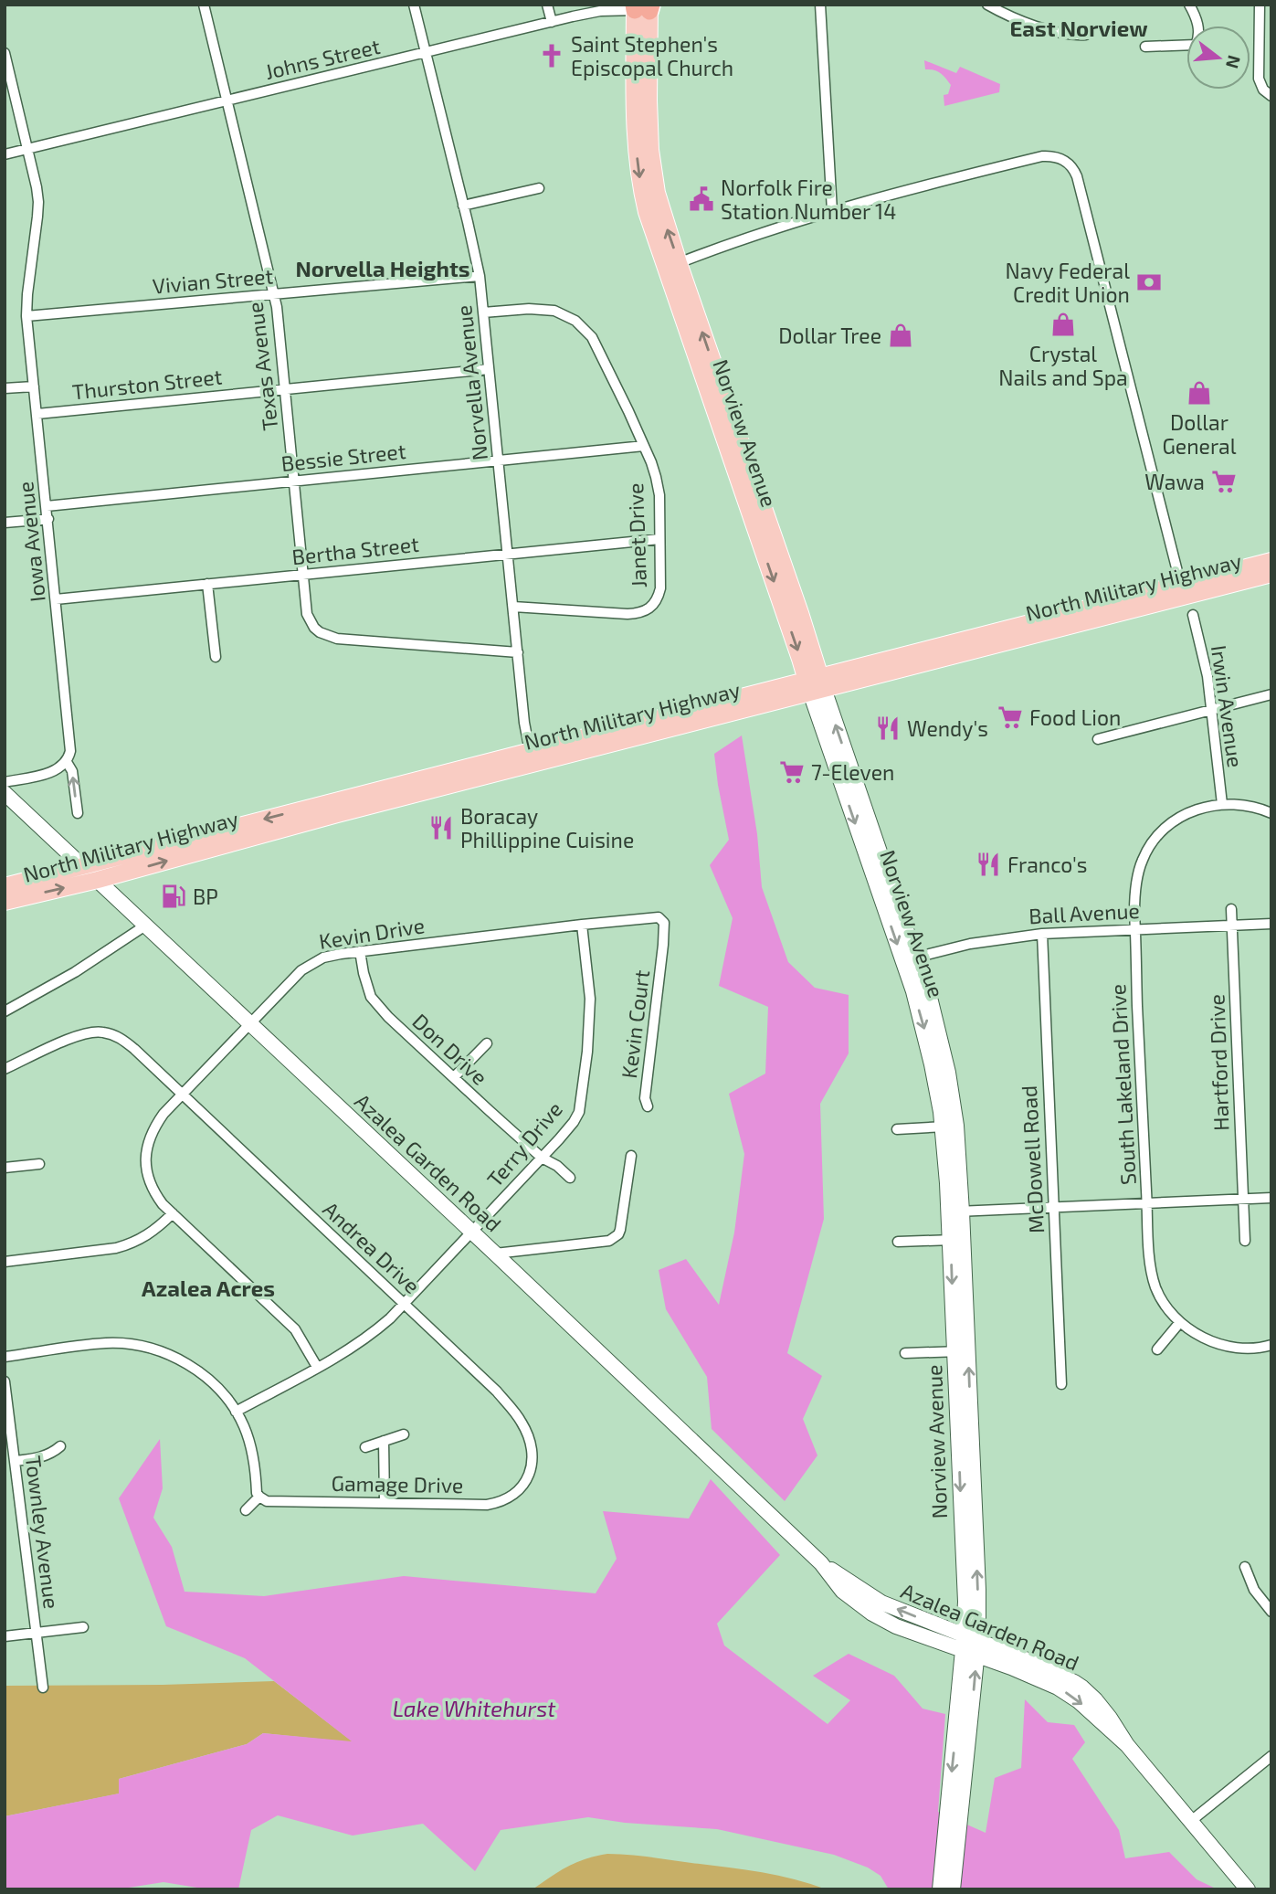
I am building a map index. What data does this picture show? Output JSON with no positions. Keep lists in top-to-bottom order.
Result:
{
  "streets": {
    "main road": ["Norview Avenue", "North Military Highway", "Azalea Garden Road"],
    "street": [
      "Johns Street",
      "Vivian Street",
      "Texas Avenue",
      "Norvella Avenue",
      "Thurston Street",
      "Bessie Street",
      "Janet Drive",
      "Iowa Avenue",
      "Bertha Street",
      "Irwin Avenue",
      "Ball Avenue",
      "Kevin Drive",
      "Kevin Court",
      "Don Drive",
      "Hartford Drive",
      "South Lakeland Drive",
      "Terry Drive",
      "McDowell Road",
      "Andrea Drive",
      "Gamage Drive",
      "Townley Avenue"
    ]
  },
  "crossings": [
    ["Johns Street", "Texas Avenue"],
    ["Johns Street", "Norvella Avenue"],
    ["Johns Street", "Norview Avenue"],
    ["Johns Street", "Iowa Avenue"],
    ["Vivian Street", "Texas Avenue"],
    ["Vivian Street", "Norvella Avenue"],
    ["Vivian Street", "Iowa Avenue"],
    ["Texas Avenue", "Norvella Avenue"],
    ["Texas Avenue", "Thurston Street"],
    ["Texas Avenue", "Bessie Street"],
    ["Texas Avenue", "Bertha Street"],
    ["Norvella Avenue", "Thurston Street"],
    ["Norvella Avenue", "Bessie Street"],
    ["Norvella Avenue", "Janet Drive"],
    ["Norvella Avenue", "Bertha Street"],
    ["Norvella Avenue", "North Military Highway"],
    ["Thurston Street", "Iowa Avenue"],
    ["Norview Avenue", "North Military Highway"],
    ["Norview Avenue", "Ball Avenue"],
    ["Norview Avenue", "Azalea Garden Road"],
    ["Bessie Street", "Janet Drive"],
    ["Bessie Street", "Iowa Avenue"],
    ["Janet Drive", "Bertha Street"],
    ["Iowa Avenue", "Bertha Street"],
    ["North Military Highway", "Azalea Garden Road"],
    ["Irwin Avenue", "South Lakeland Drive"],
    ["Ball Avenue", "Hartford Drive"],
    ["Ball Avenue", "South Lakeland Drive"],
    ["Ball Avenue", "McDowell Road"],
    ["Kevin Drive", "Kevin Court"],
    ["Kevin Drive", "Don Drive"],
    ["Kevin Drive", "Terry Drive"],
    ["Kevin Drive", "Azalea Garden Road"],
    ["Kevin Drive", "Andrea Drive"],
    ["Don Drive", "Terry Drive"],
    ["Terry Drive", "Azalea Garden Road"],
    ["Terry Drive", "Andrea Drive"],
    ["Andrea Drive", "Gamage Drive"]
  ],
  "districts": ["East Norview", "Norvella Heights", "Azalea Acres"],
  "water": ["Lake Whitehurst"],
  "places": {
    "church": ["Saint Stephen's Episcopal Church"],
    "public building": ["Norfolk Fire Station Number 14"],
    "bank": ["Navy Federal Credit Union"],
    "shop": ["Crystal Nails and Spa", "Dollar Tree", "Dollar General"],
    "supermarket": ["Wawa", "Food Lion", "7-Eleven"],
    "restaurant": ["Wendy's", "Boracay Phillippine Cuisine", "Franco's"],
    "fuel station": ["BP"]
  },
  "north": "right"
}
